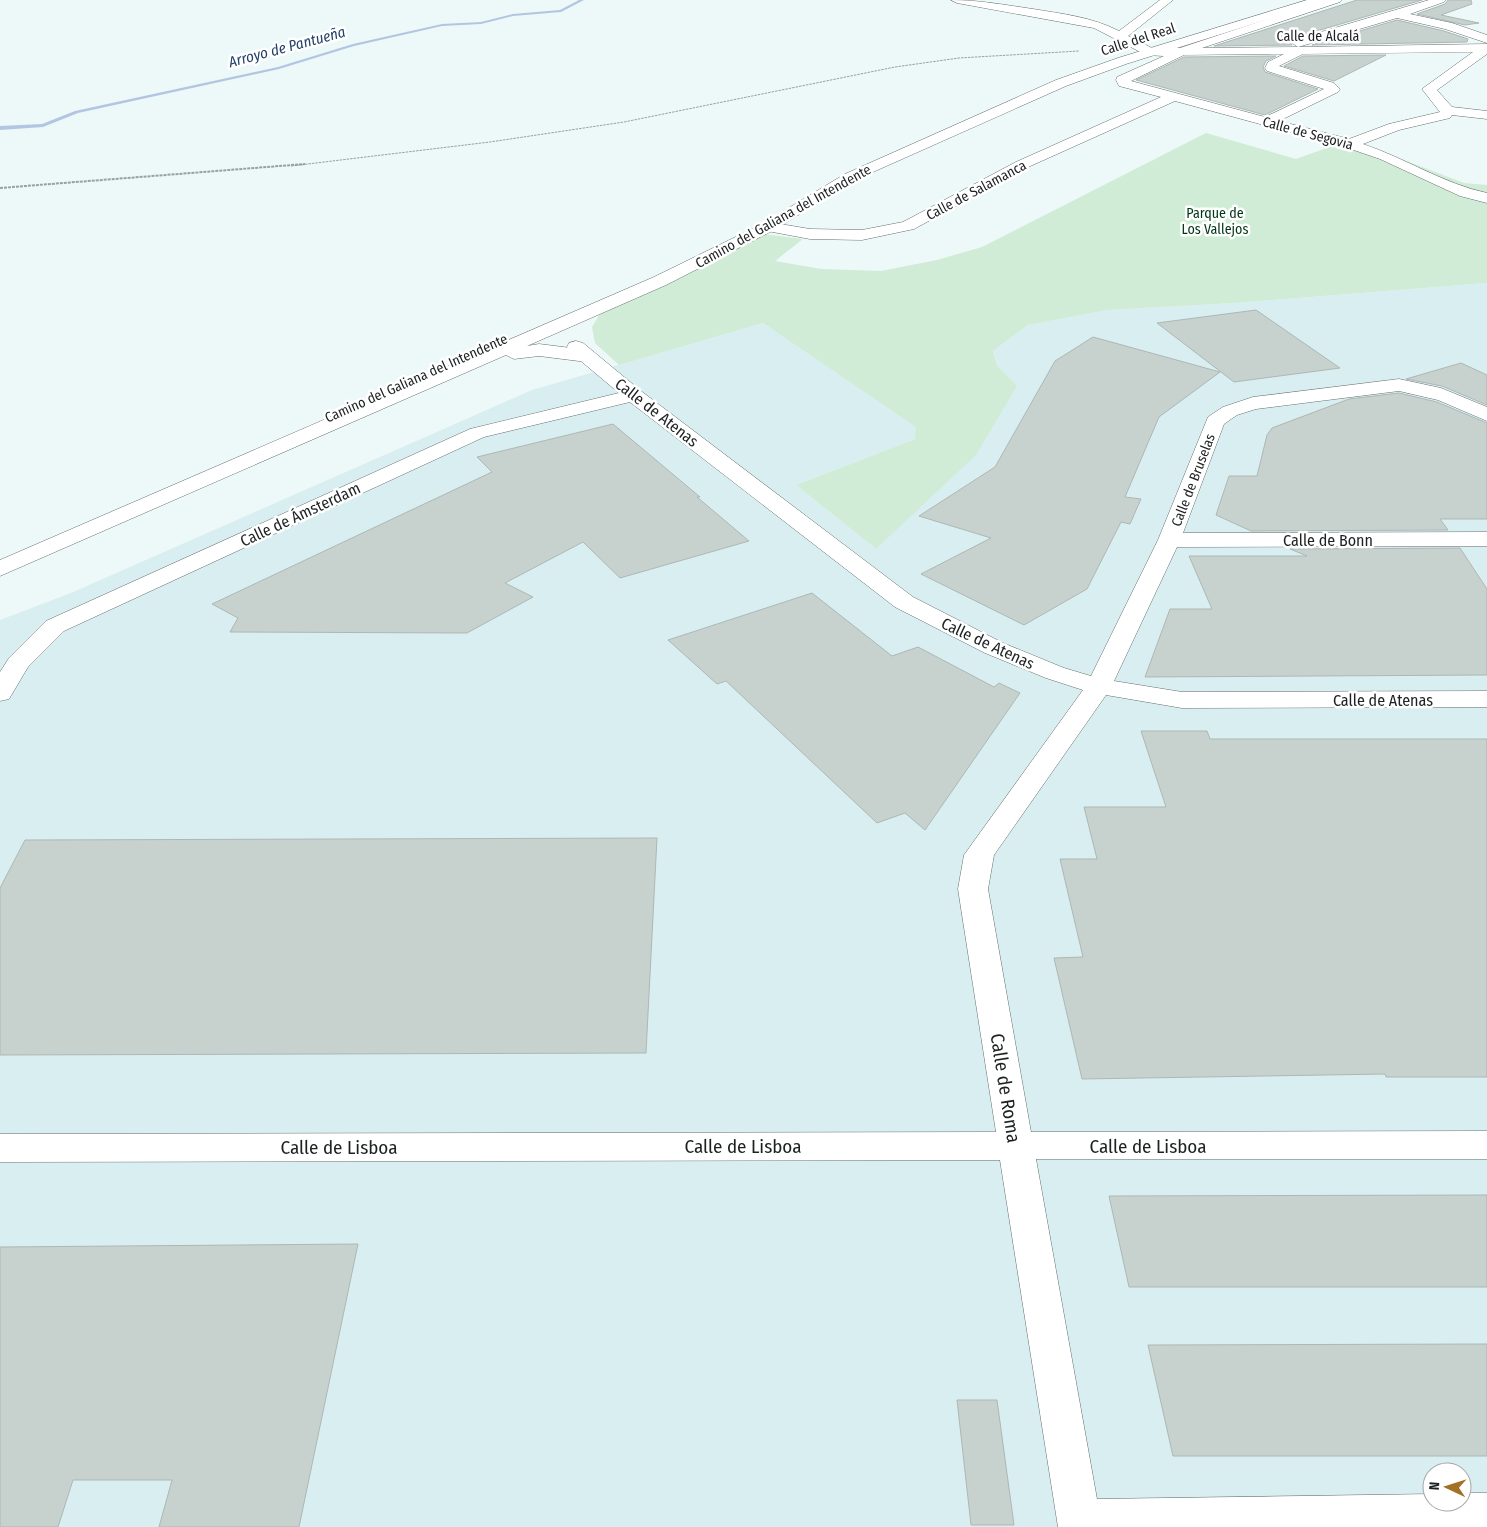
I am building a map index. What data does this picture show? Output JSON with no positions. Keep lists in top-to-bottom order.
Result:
{
  "streets": {
    "street": [
      "Calle de Alcalá",
      "Calle del Real",
      "Calle de Segovia",
      "Calle de Salamanca",
      "Camino del Galiana del Intendente",
      "Calle de Atenas",
      "Calle de Bruselas",
      "Calle de Ámsterdam",
      "Calle de Bonn",
      "Calle de Roma",
      "Calle de Lisboa"
    ]
  },
  "crossings": [
    ["Calle de Alcalá", "Calle del Real"],
    ["Calle de Alcalá", "Calle de Segovia"],
    ["Calle del Real", "Camino del Galiana del Intendente"],
    ["Calle de Segovia", "Calle de Salamanca"],
    ["Calle de Salamanca", "Camino del Galiana del Intendente"],
    ["Calle de Atenas", "Calle de Bruselas"],
    ["Calle de Atenas", "Calle de Ámsterdam"],
    ["Calle de Atenas", "Calle de Roma"],
    ["Calle de Bruselas", "Calle de Bonn"],
    ["Calle de Bruselas", "Calle de Roma"],
    ["Calle de Roma", "Calle de Lisboa"]
  ],
  "water": ["Arroyo de Pantueña"],
  "parks": ["Parque de Los Vallejos"],
  "north": "left"
}
